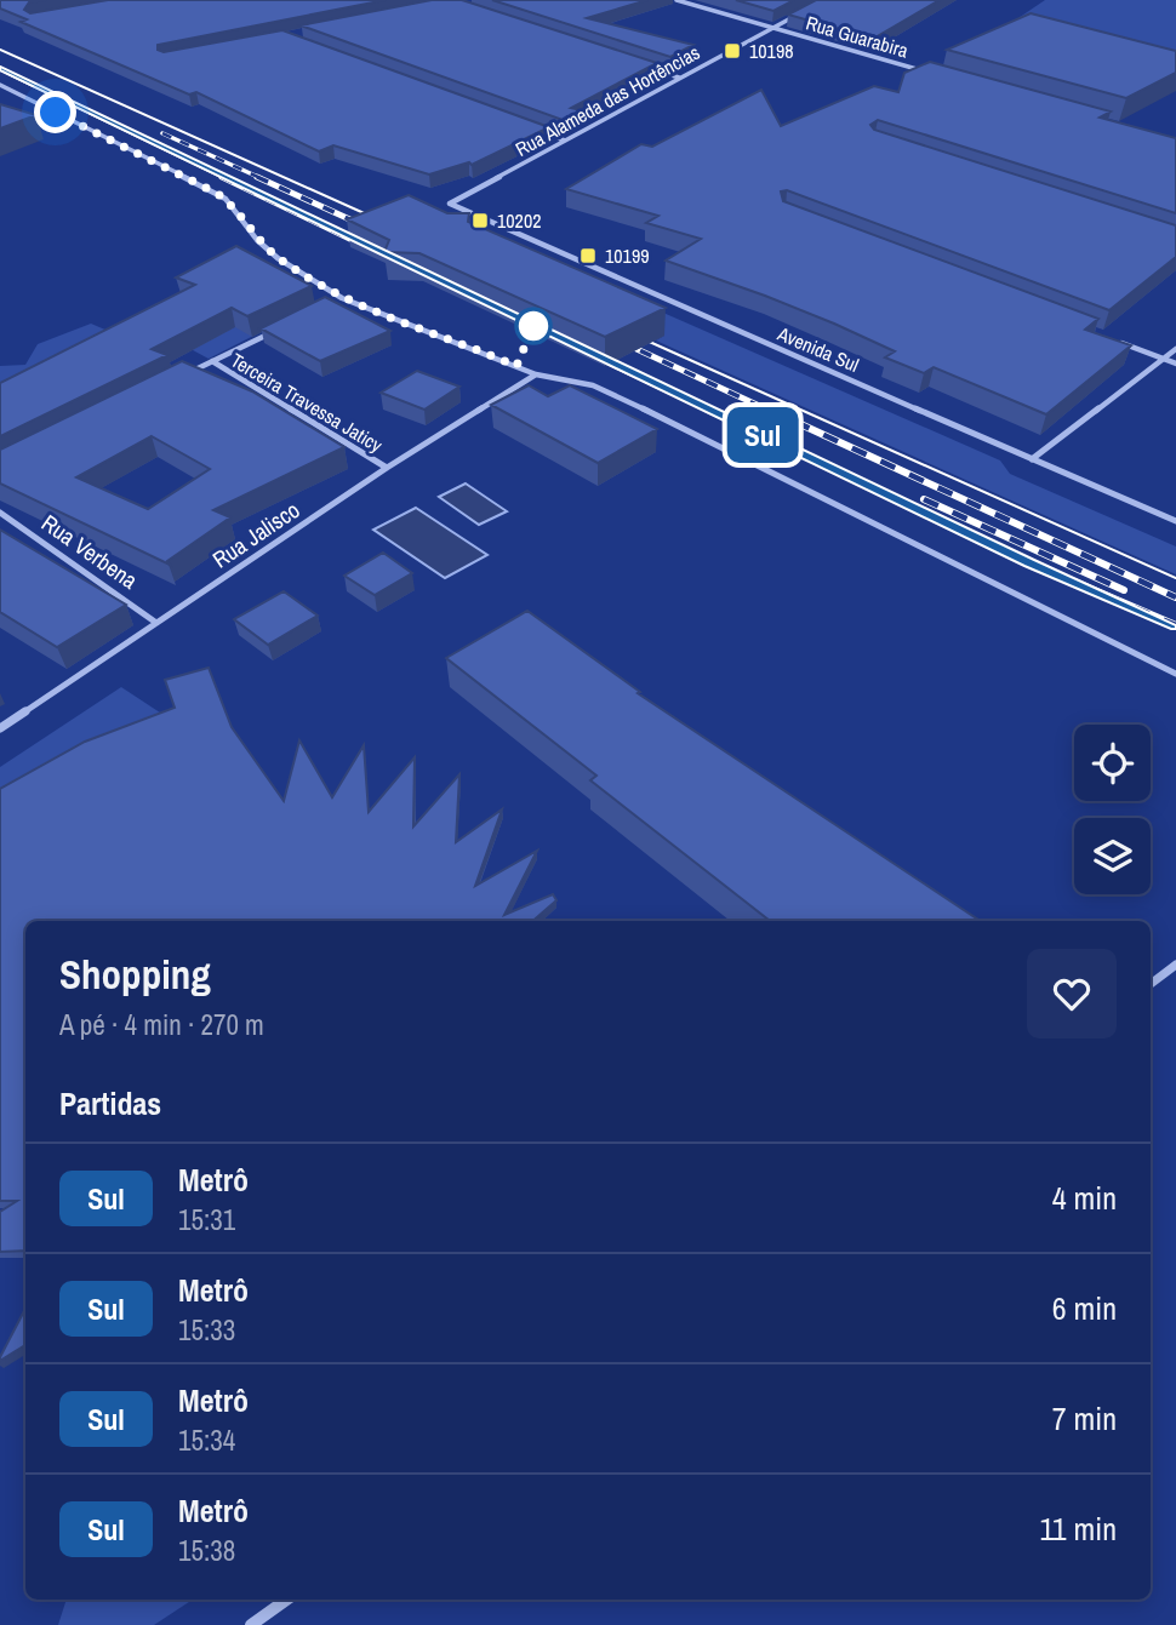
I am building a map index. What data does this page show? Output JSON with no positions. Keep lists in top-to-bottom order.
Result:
{
  "streets": {
    "street": [
      "Rua Guarabira",
      "Rua Alameda das Hortências",
      "Avenida Sul",
      "Terceira Travessa Jaticy",
      "Rua Jalisco",
      "Rua Verbena"
    ]
  },
  "crossings": [
    ["Rua Guarabira", "Rua Alameda das Hortências"],
    ["Rua Alameda das Hortências", "Avenida Sul"],
    ["Terceira Travessa Jaticy", "Rua Jalisco"],
    ["Rua Jalisco", "Rua Verbena"]
  ],
  "places": {
    "transit": ["10198", "10202", "10199"]
  },
  "lines": ["metro line Sul"],
  "page": {
    "on_map": "Sul",
    "heading": [
      ["Shopping", "A pé · 4 min · 270 m"],
      "Partidas"
    ],
    "list": [
      {
        "mark": "Sul",
        "name": "Metrô",
        "note": "15:31",
        "value": "4 min"
      },
      {
        "mark": "Sul",
        "name": "Metrô",
        "note": "15:33",
        "value": "6 min"
      },
      {
        "mark": "Sul",
        "name": "Metrô",
        "note": "15:34",
        "value": "7 min"
      },
      {
        "mark": "Sul",
        "name": "Metrô",
        "note": "15:38",
        "value": "11 min"
      }
    ]
  }
}
